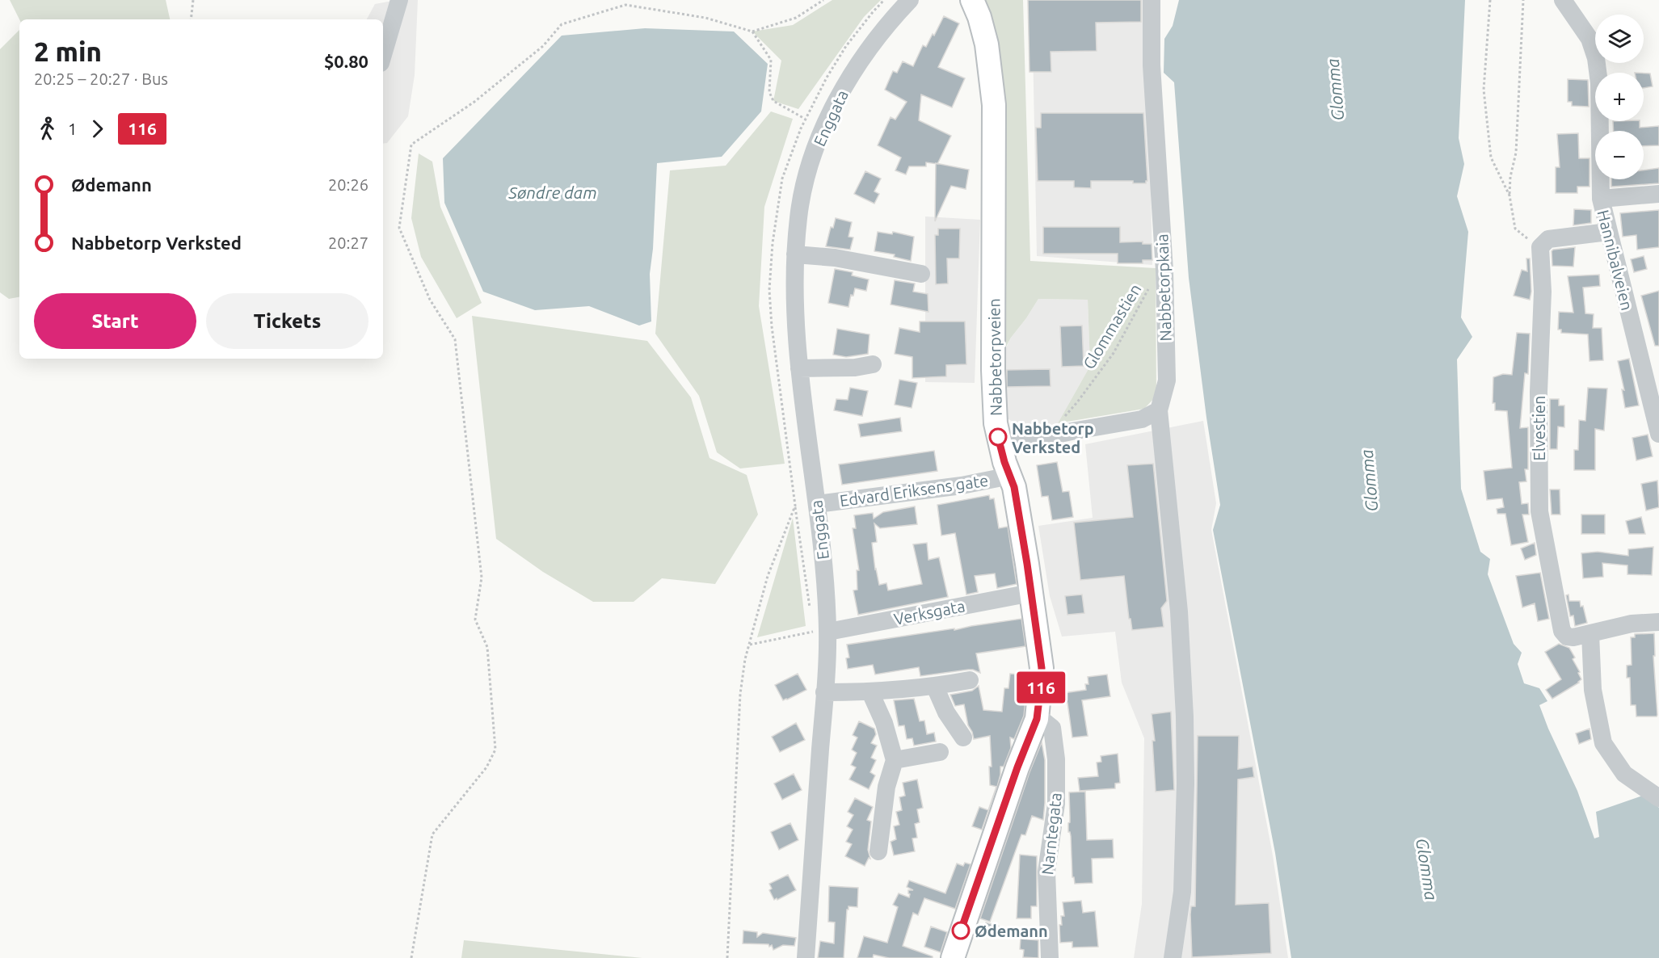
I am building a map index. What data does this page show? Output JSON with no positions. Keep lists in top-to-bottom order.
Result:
{
  "streets": {
    "main road": ["Nabbetorpveien"],
    "street": [
      "Enggata",
      "Hannibalveien",
      "Nabbetorpkaia",
      "Elvestien",
      "Edvard Eriksens gate",
      "Verksgata",
      "Narntegata"
    ],
    "path": ["Glommastien"]
  },
  "crossings": [
    ["Enggata", "Edvard Eriksens gate"],
    ["Enggata", "Verksgata"],
    ["Nabbetorpkaia", "Glommastien"],
    ["Nabbetorpveien", "Edvard Eriksens gate"],
    ["Nabbetorpveien", "Verksgata"],
    ["Nabbetorpveien", "Narntegata"]
  ],
  "water": ["Glomma", "Søndre dam"],
  "places": ["Nabbetorp Verksted", "Ødemann"],
  "lines": ["bus line 116"],
  "page": {
    "on_map": "116",
    "map_buttons": ["+", "−"],
    "heading": ["2 min", "20:25 – 20:27 · Bus", "$0.80"],
    "legs": ["1", "116"],
    "list": [
      {
        "name": "Ødemann",
        "value": "20:26"
      },
      {
        "name": "Nabbetorp Verksted",
        "value": "20:27"
      }
    ],
    "buttons": ["Start", "Tickets"]
  }
}
